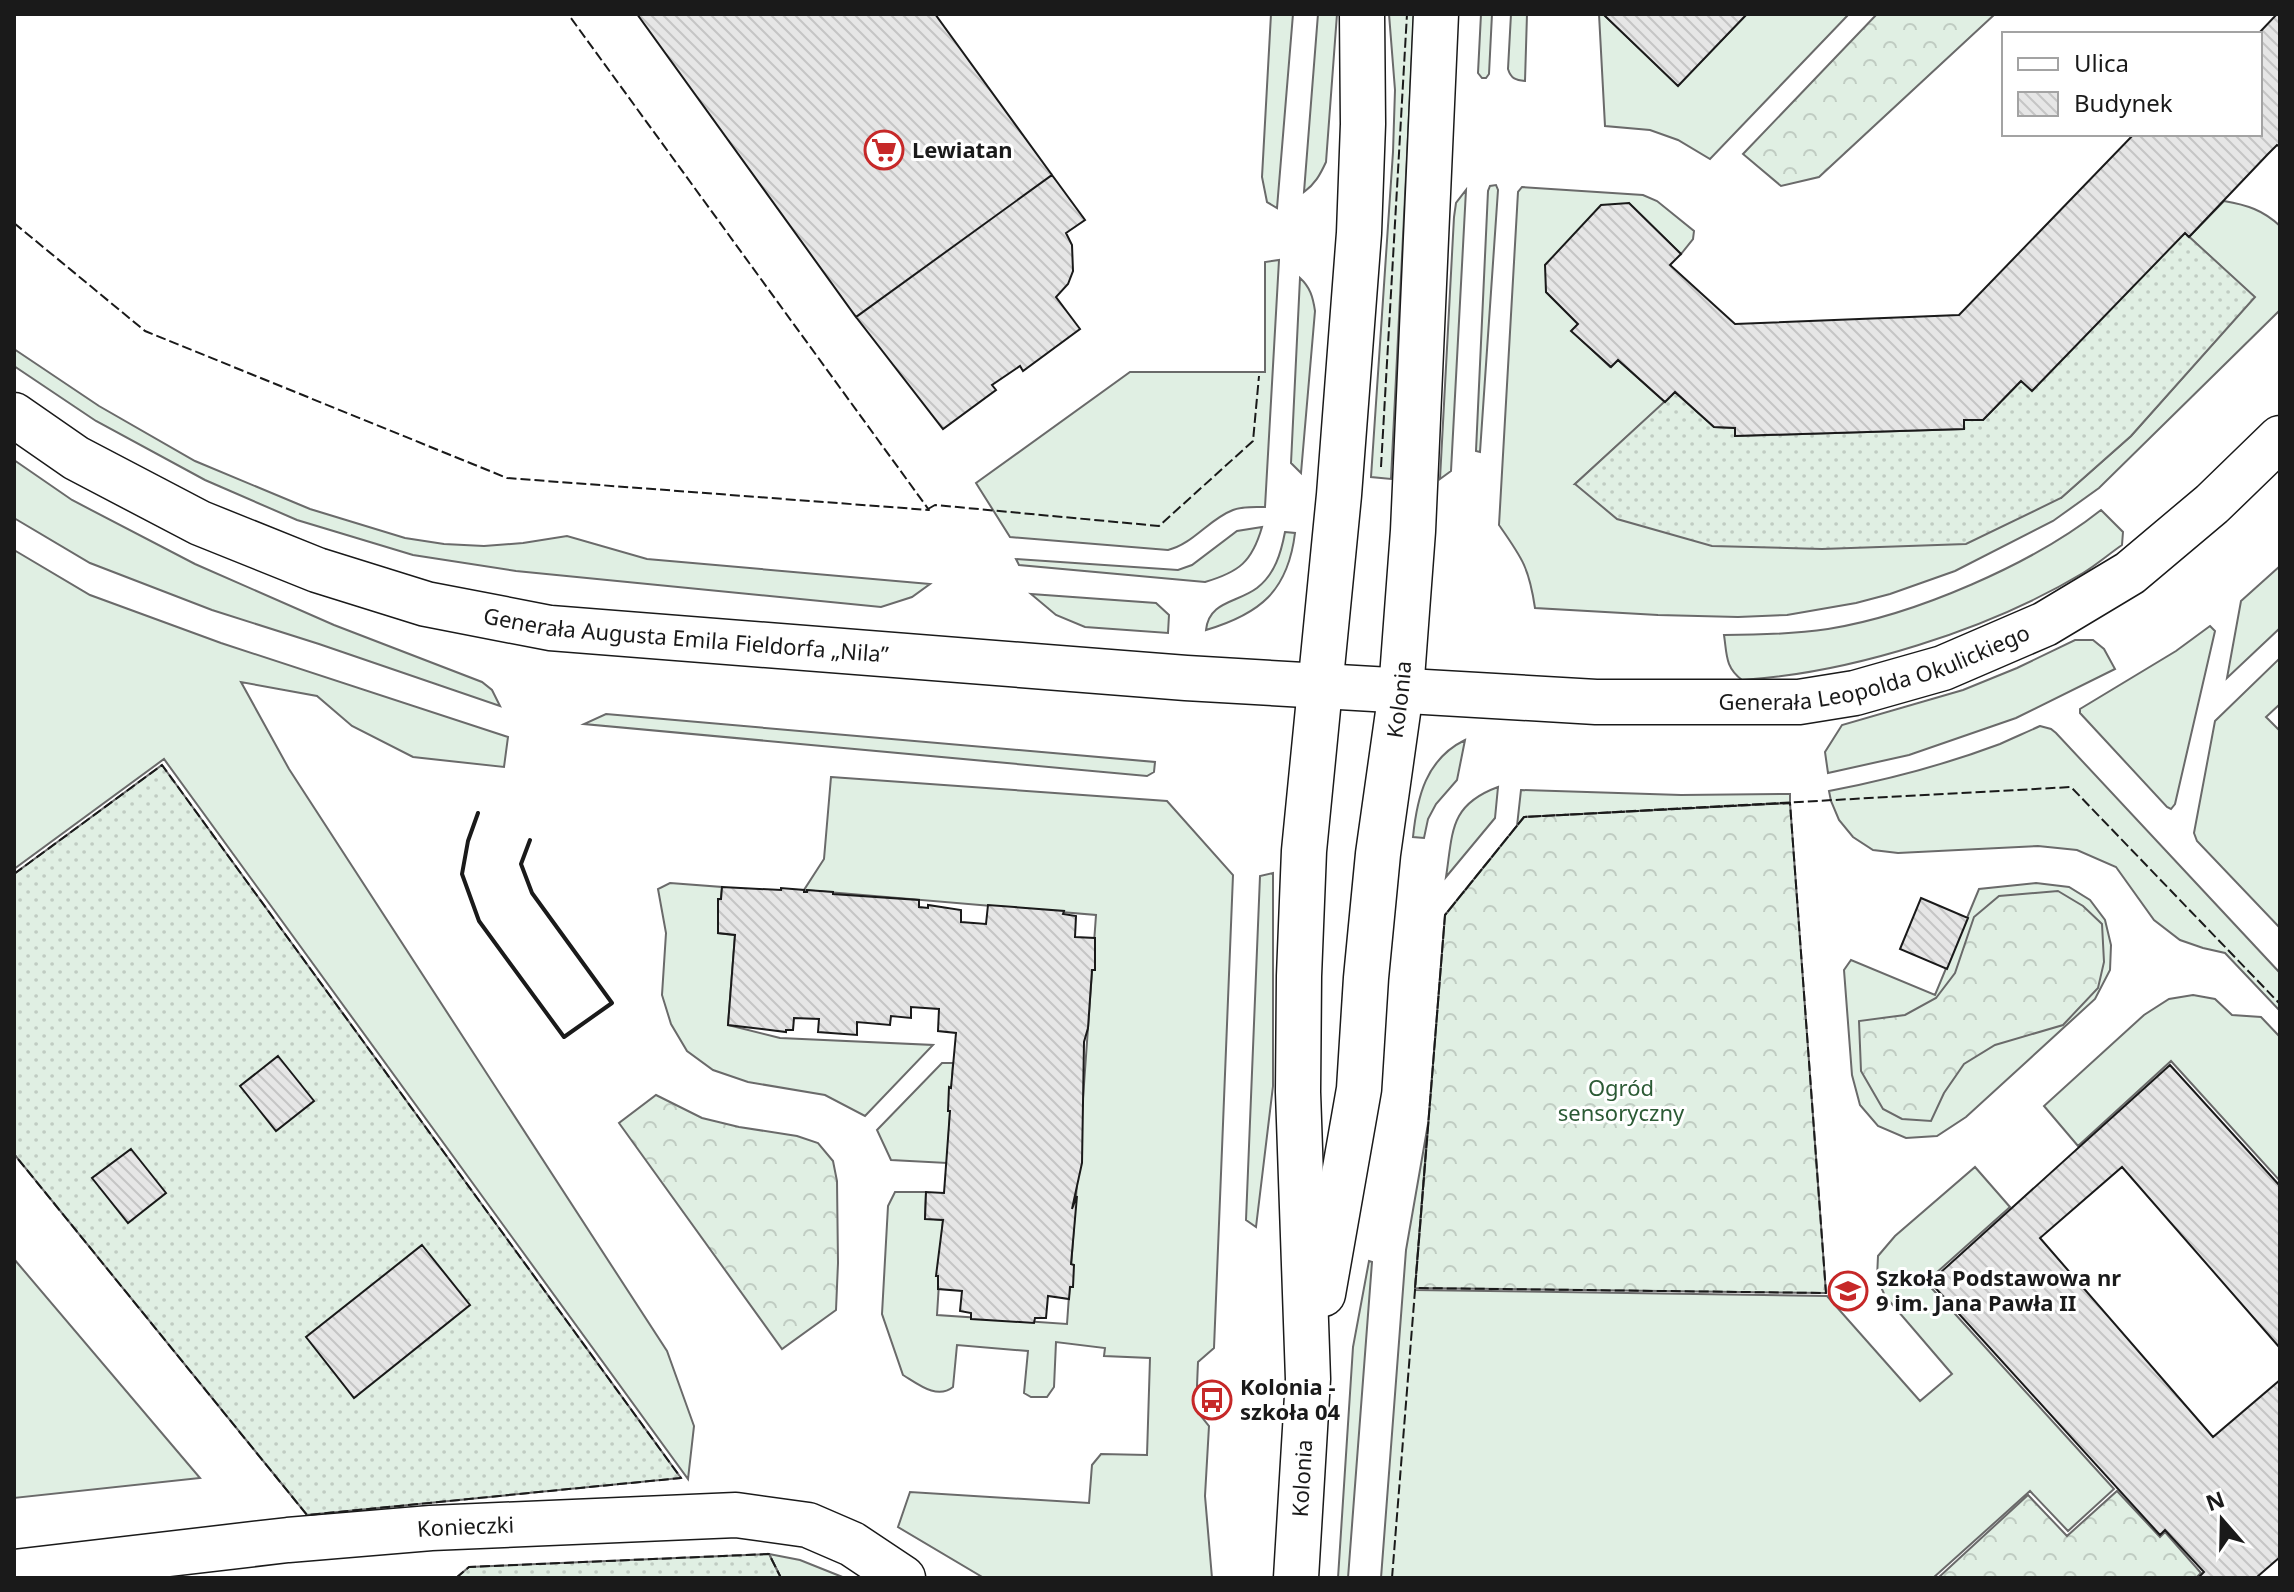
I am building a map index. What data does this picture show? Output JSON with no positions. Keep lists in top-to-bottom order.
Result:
{
  "streets": {
    "street": [
      "Generała Augusta Emila Fieldorfa „Nila”",
      "Generała Leopolda Okulickiego",
      "Kolonia",
      "Konieczki"
    ]
  },
  "crossings": [
    ["Generała Augusta Emila Fieldorfa „Nila”", "Generała Leopolda Okulickiego"],
    ["Generała Augusta Emila Fieldorfa „Nila”", "Kolonia"],
    ["Generała Leopolda Okulickiego", "Kolonia"]
  ],
  "parks": ["Ogród sensoryczny"],
  "places": {
    "supermarket": ["Lewiatan"],
    "school or university": ["Szkoła Podstawowa nr 9 im. Jana Pawła II"],
    "bus stop": ["Kolonia - szkoła 04"]
  },
  "legend": ["Ulica", "Budynek"],
  "north": "top"
}
